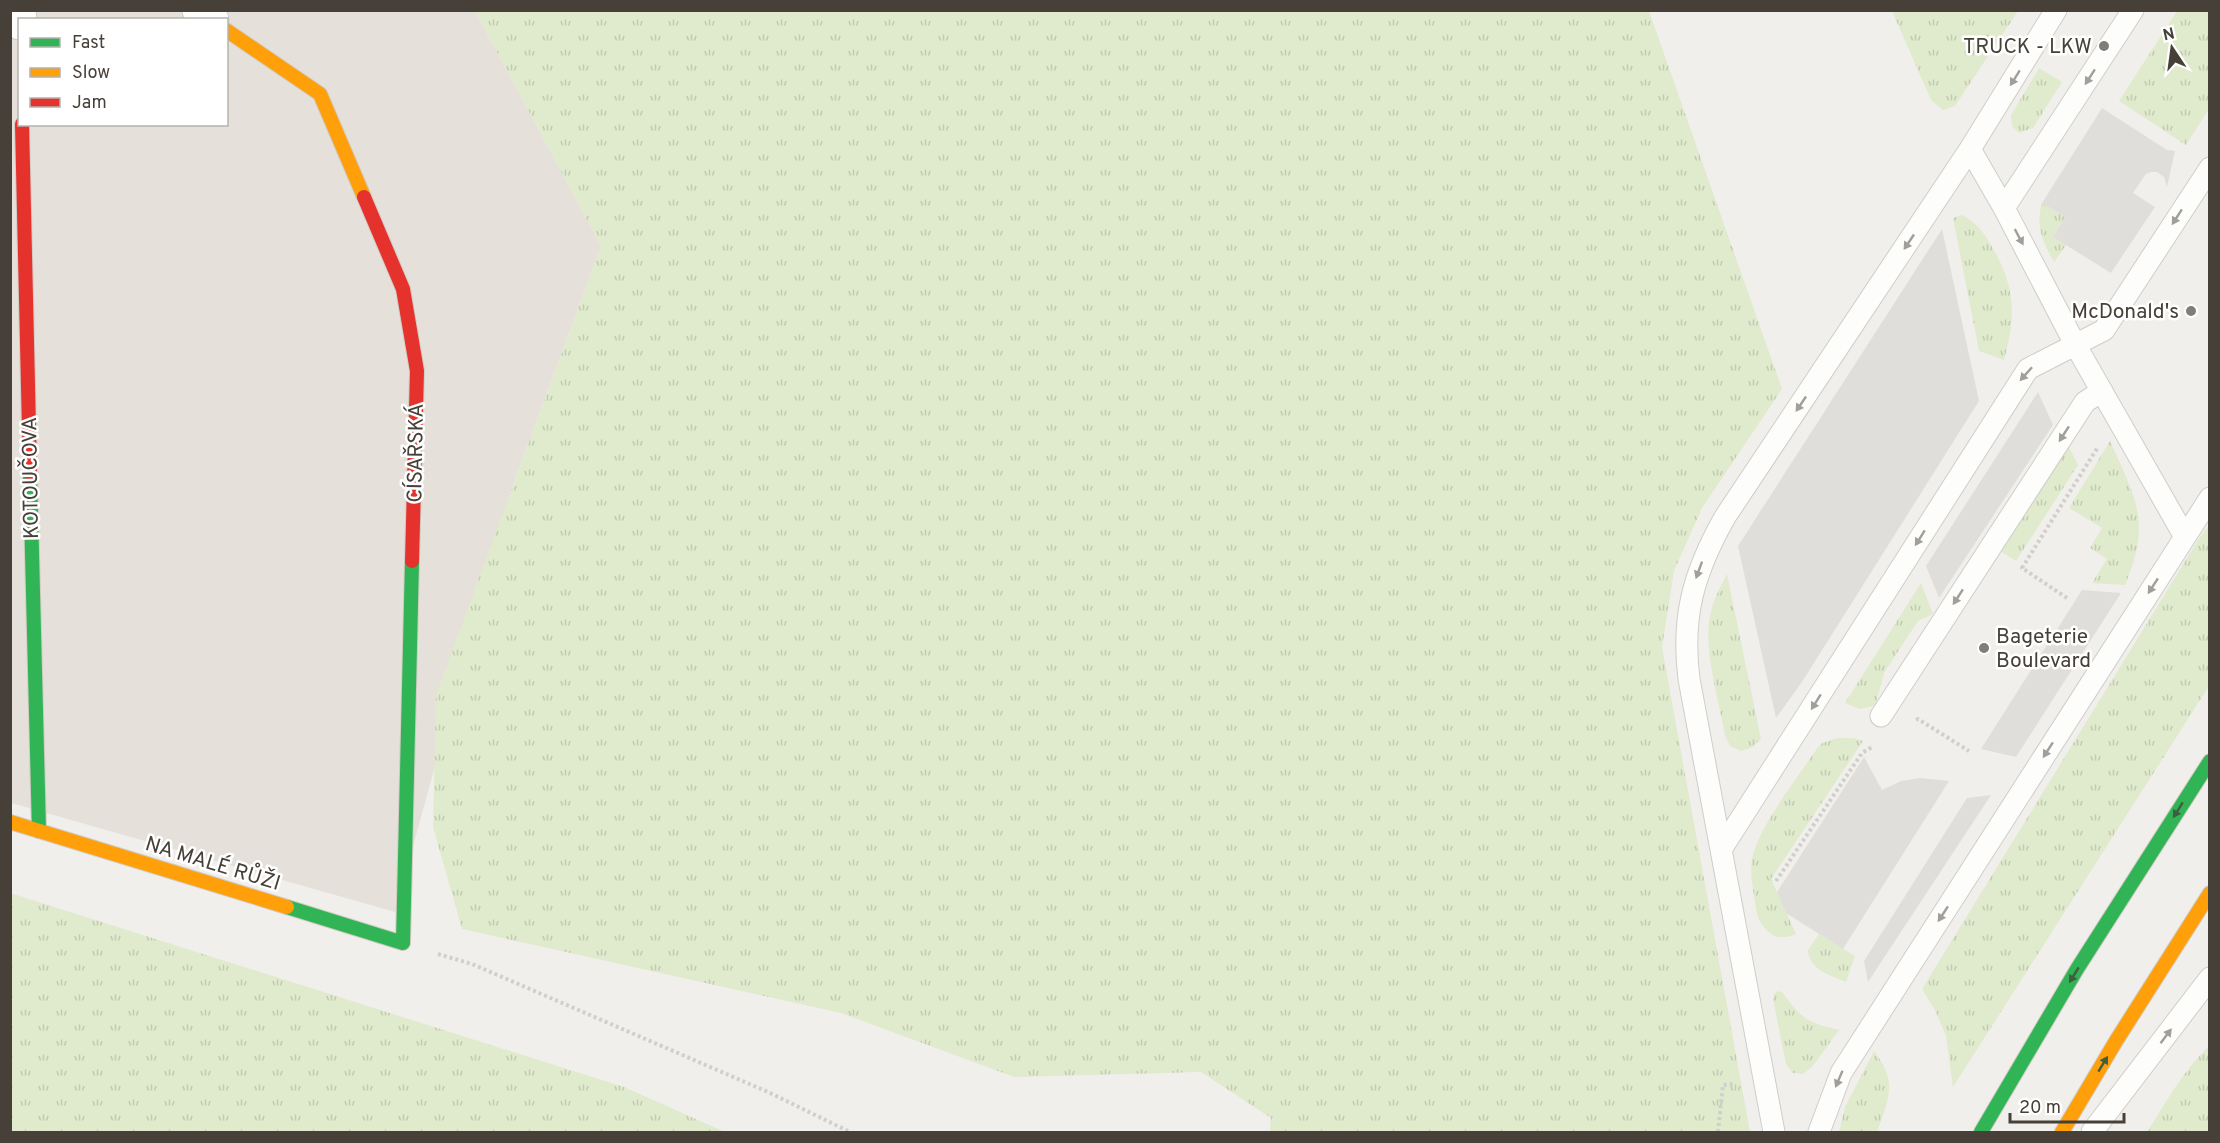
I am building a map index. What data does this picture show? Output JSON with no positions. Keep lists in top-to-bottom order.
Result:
{
  "streets": {
    "main road": ["CÍSAŘSKÁ", "KOTOUČOVA", "NA MALÉ RŮŽI"]
  },
  "crossings": [
    ["CÍSAŘSKÁ", "NA MALÉ RŮŽI"],
    ["KOTOUČOVA", "NA MALÉ RŮŽI"]
  ],
  "places": ["TRUCK - LKW", "McDonald's", "Bageterie Boulevard"],
  "legend": ["Fast", "Slow", "Jam"],
  "scale_bar": "20 m",
  "north": "top"
}
